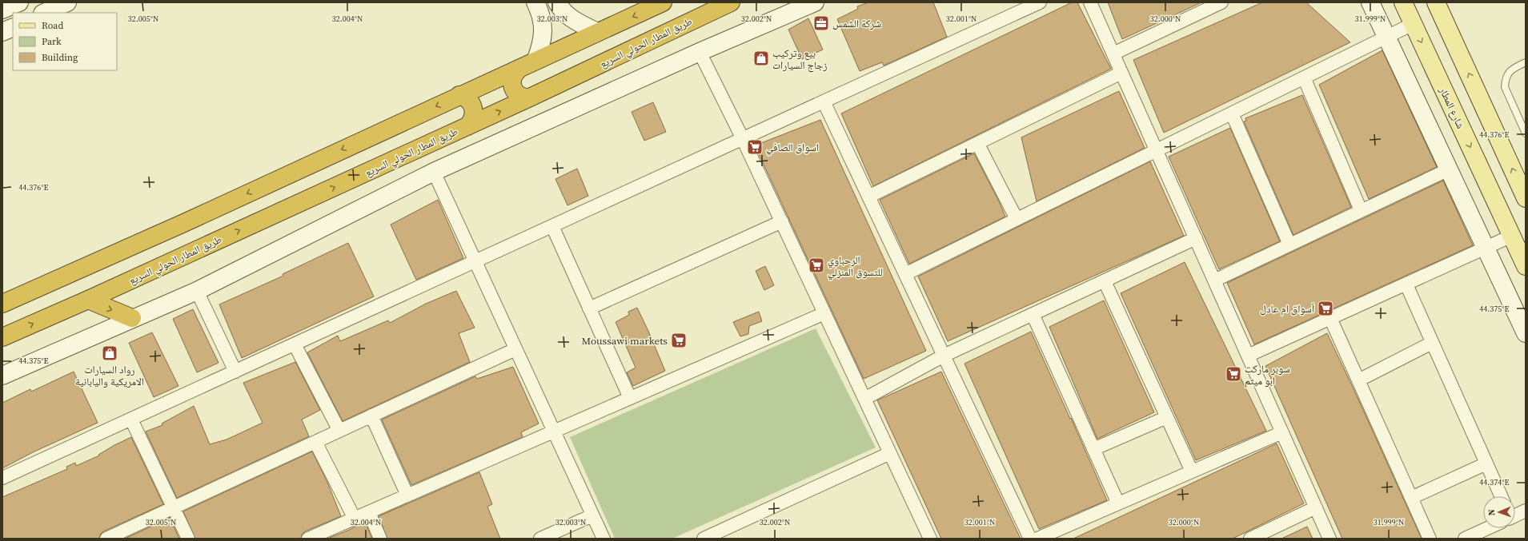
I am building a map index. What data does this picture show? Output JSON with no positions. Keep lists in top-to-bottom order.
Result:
{
  "streets": {
    "highway": ["طريق المطار الحولي السريع"],
    "main road": ["شارع المطار"]
  },
  "places": {
    "office": ["شركة الشمس"],
    "shop": ["بيع وتركيب زجاج السيارات", "رواد السيارات الامريكية واليابانية"],
    "supermarket": [
      "اسواق الصافي",
      "الرحباوي للتسوق المنزلي",
      "أسواق ام عادل",
      "Moussawi markets",
      "سوبر ماركت ابو ميثم"
    ]
  },
  "legend": ["Road", "Park", "Building"],
  "north": "left",
  "coordinates": [
    "32.005°N",
    "32.004°N",
    "32.003°N",
    "32.002°N",
    "32.001°N",
    "32.000°N",
    "31.999°N",
    "44.376°E",
    "44.375°E",
    "44.374°E"
  ]
}
